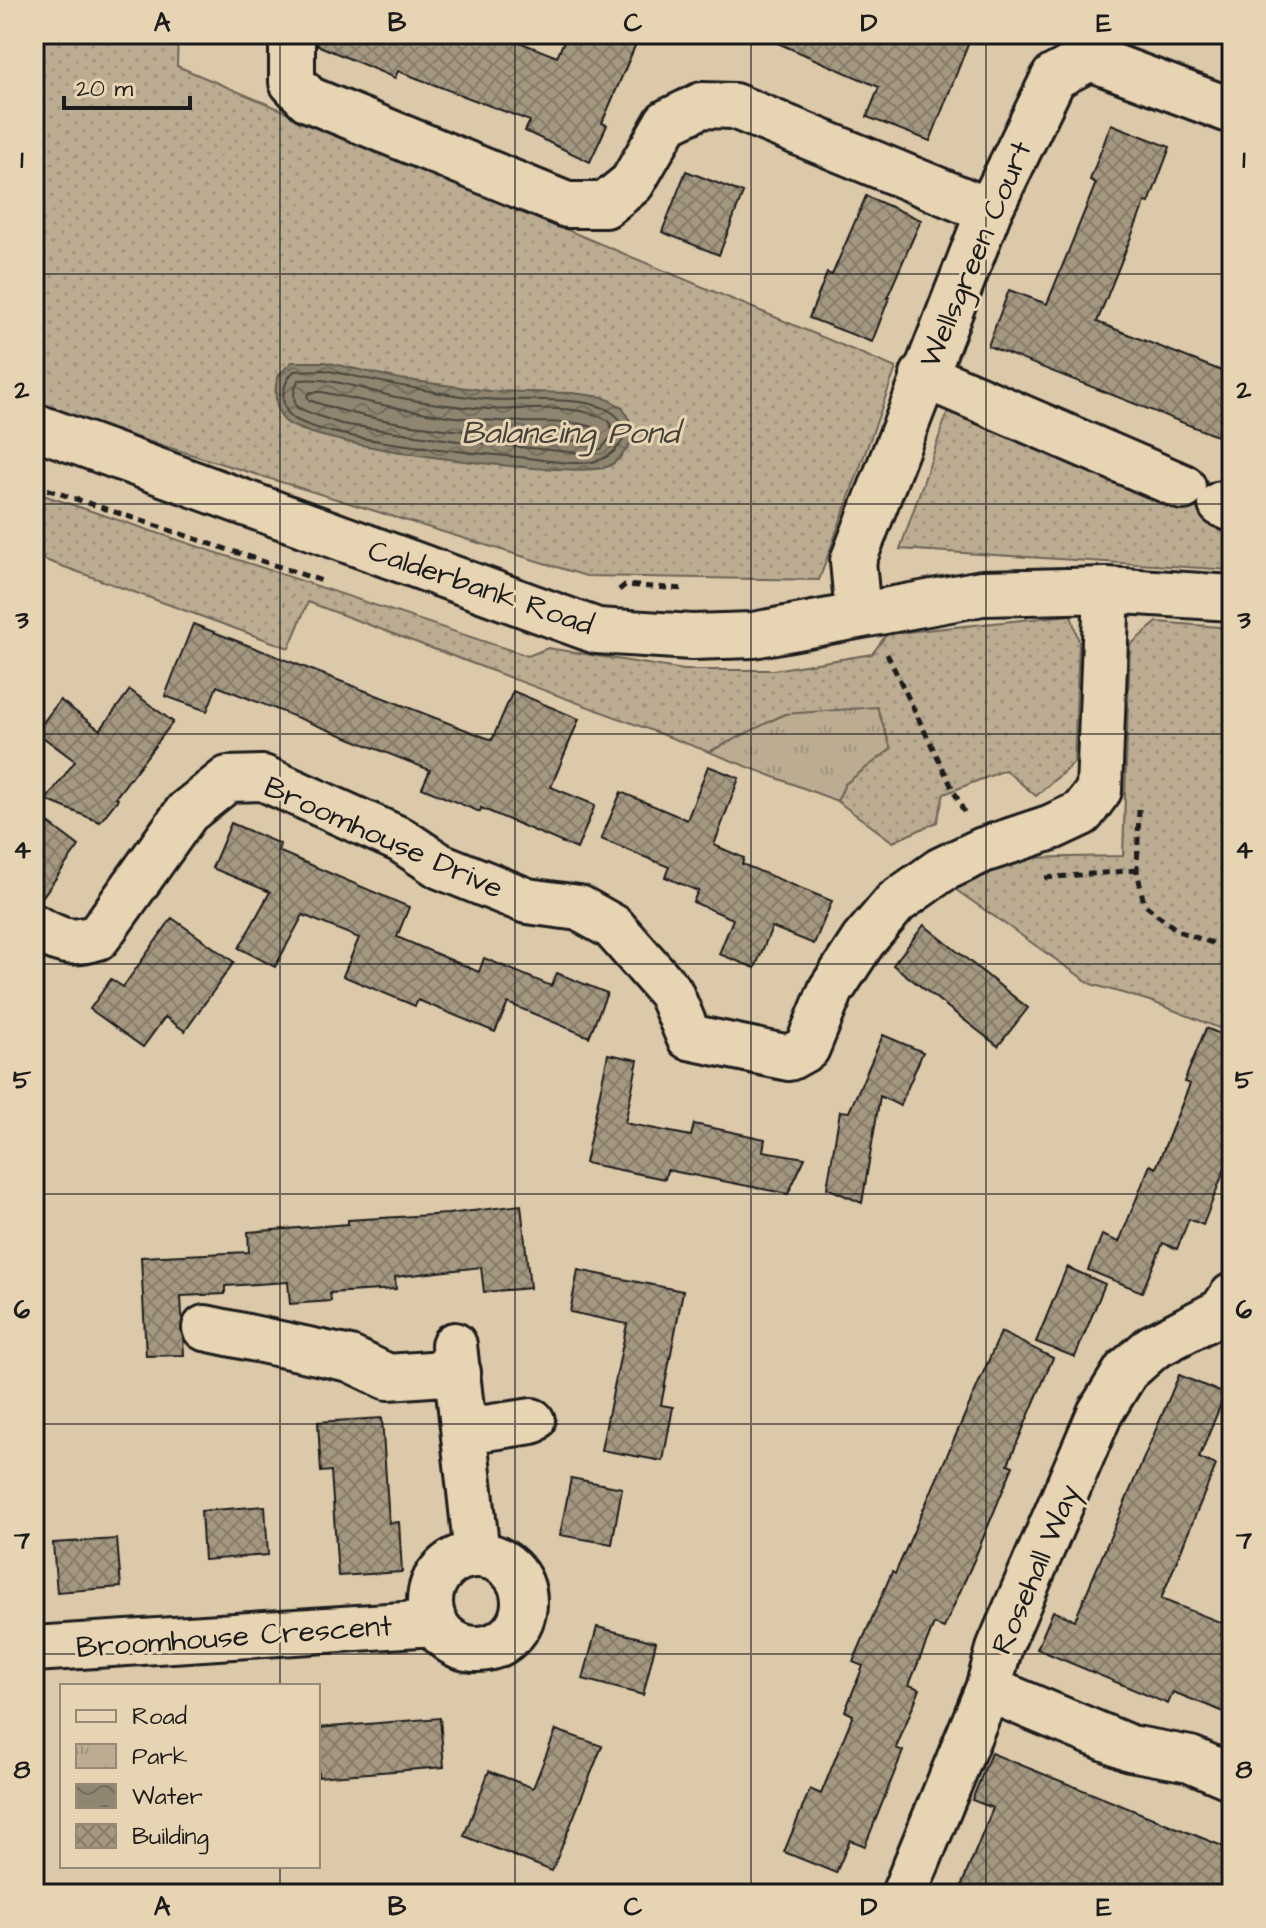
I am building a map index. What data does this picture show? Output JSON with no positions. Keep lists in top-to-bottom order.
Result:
{
  "streets": {
    "street": [
      "Wellsgreen Court",
      "Calderbank Road",
      "Broomhouse Drive",
      "Rosehall Way",
      "Broomhouse Crescent"
    ]
  },
  "crossings": [
    ["Wellsgreen Court", "Calderbank Road"],
    ["Calderbank Road", "Broomhouse Drive"]
  ],
  "water": ["Balancing Pond"],
  "legend": [
    "Road",
    "Park",
    "Water",
    "Building"
  ],
  "scale_bar": "20 m",
  "grid": {
    "columns": [
      "A",
      "B",
      "C",
      "D",
      "E"
    ],
    "rows": [
      "1",
      "2",
      "3",
      "4",
      "5",
      "6",
      "7",
      "8"
    ]
  }
}
